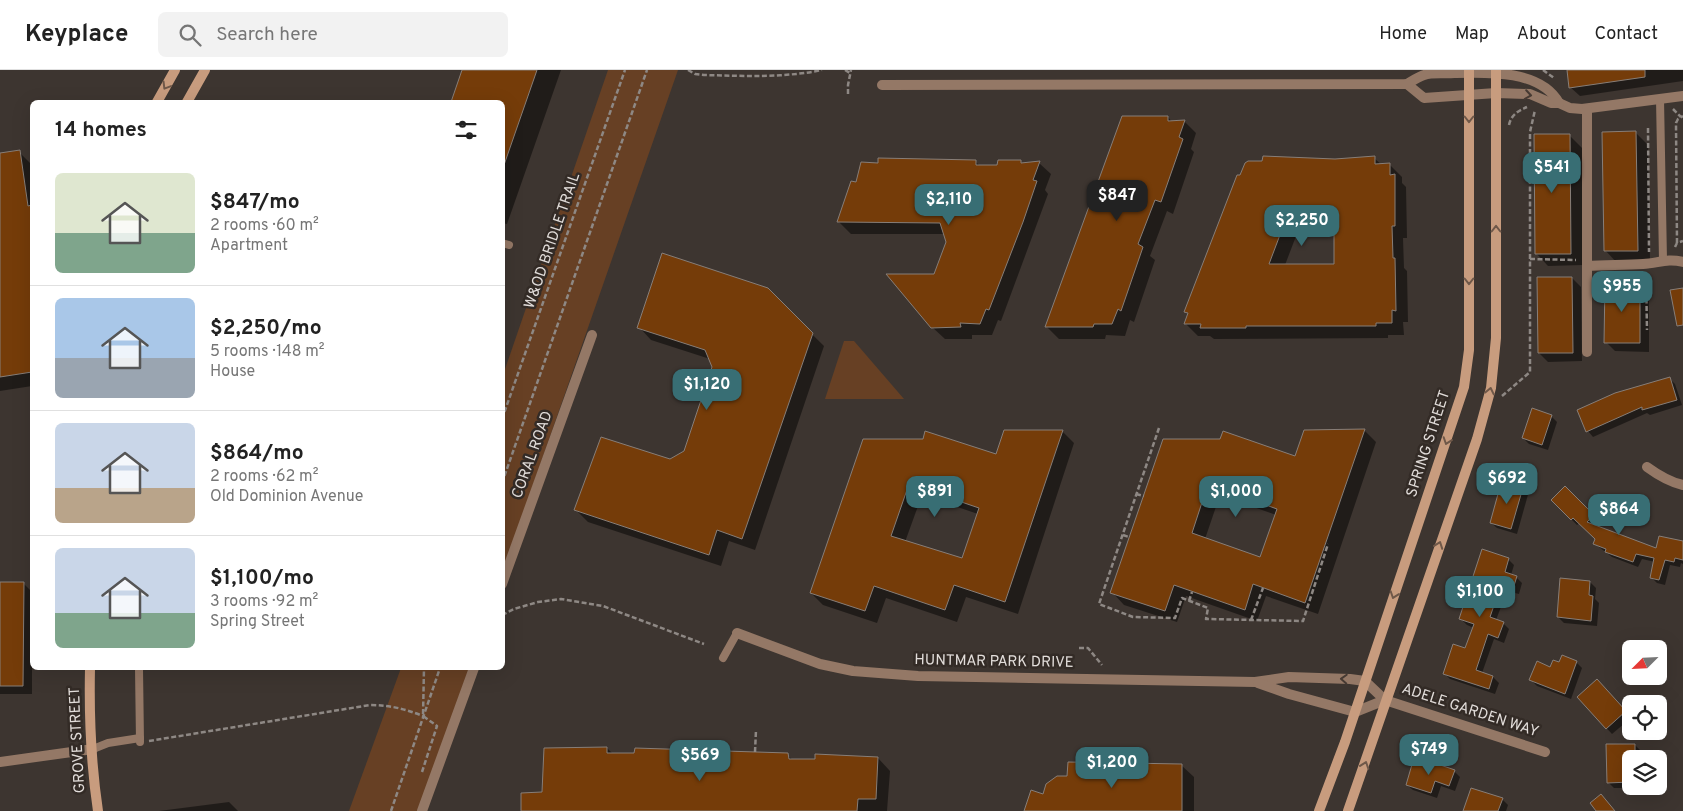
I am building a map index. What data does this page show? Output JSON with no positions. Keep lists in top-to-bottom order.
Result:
{
  "streets": {
    "main road": ["SPRING STREET", "GROVE STREET"],
    "street": ["CORAL ROAD", "HUNTMAR PARK DRIVE", "ADELE GARDEN WAY"],
    "path": ["W&OD BRIDLE TRAIL"]
  },
  "crossings": [
    ["SPRING STREET", "HUNTMAR PARK DRIVE"]
  ],
  "north": "bottom left",
  "page": {
    "header": "Keyplace",
    "search": "Search here",
    "nav": [
      "Home",
      "Map",
      "About",
      "Contact"
    ],
    "heading": "14 homes",
    "price": [
      "$541",
      "$847",
      "$2,110",
      "$2,250",
      "$955",
      "$1,120",
      "$692",
      "$891",
      "$1,000",
      "$864",
      "$1,100",
      "$749",
      "$569",
      "$1,200"
    ],
    "list": [
      {
        "name": "$847/mo",
        "note": "2 rooms · 60 m² · Apartment"
      },
      {
        "name": "$2,250/mo",
        "note": "5 rooms · 148 m² · House"
      },
      {
        "name": "$864/mo",
        "note": "2 rooms · 62 m² · Old Dominion Avenue"
      },
      {
        "name": "$1,100/mo",
        "note": "3 rooms · 92 m² · Spring Street"
      }
    ]
  }
}
